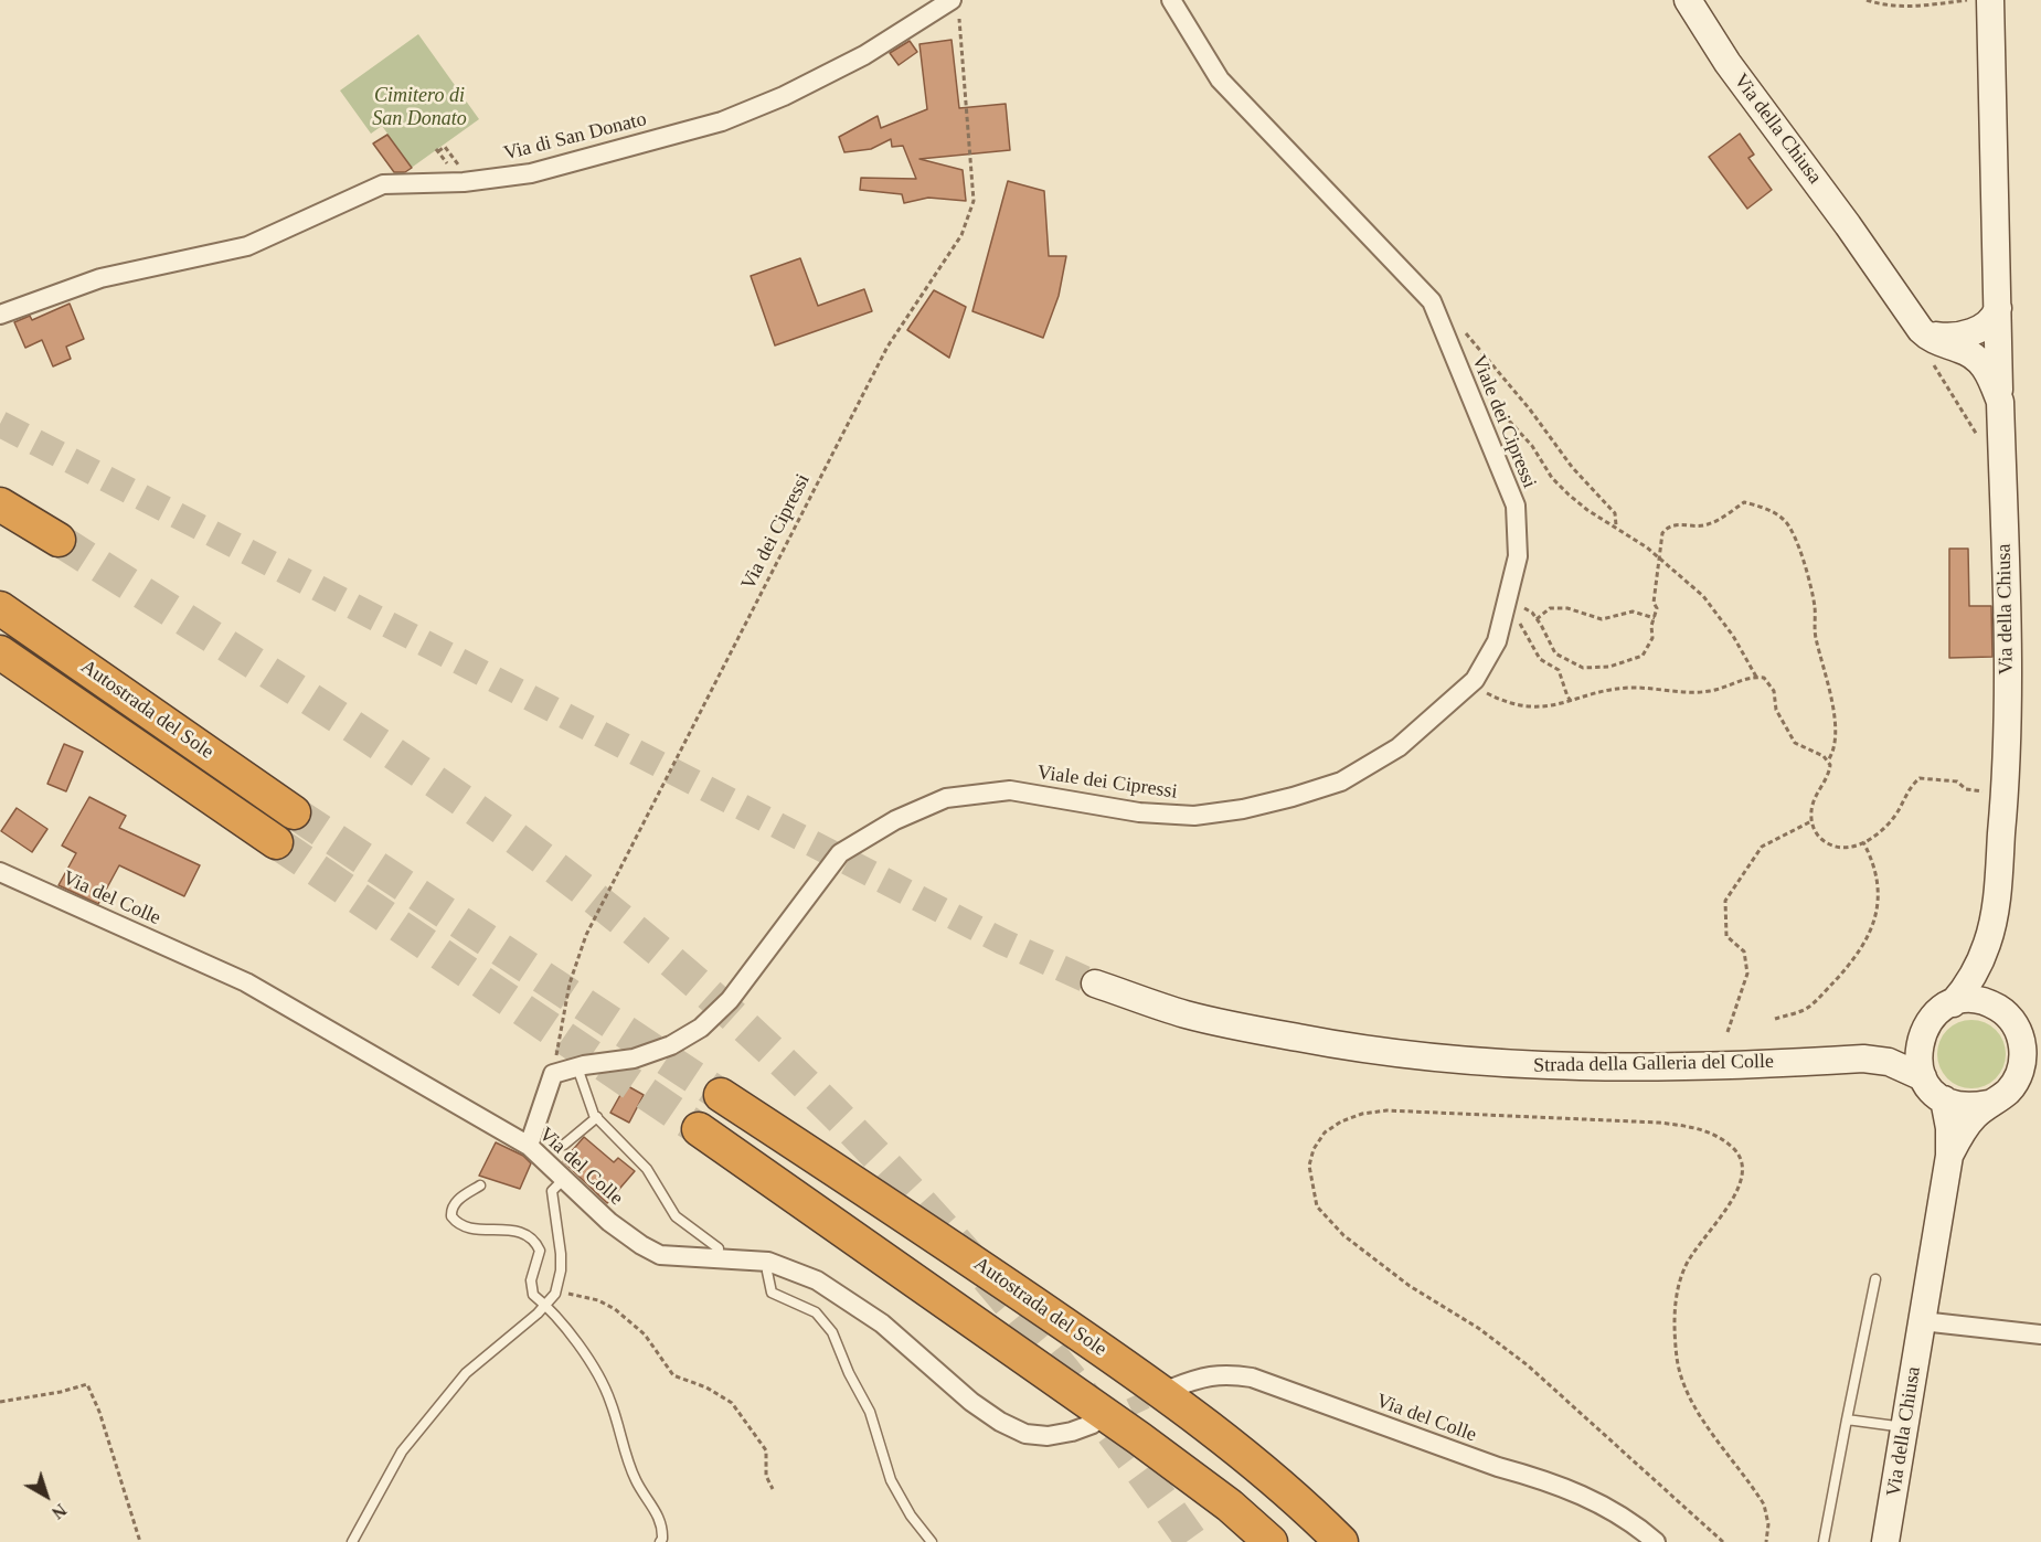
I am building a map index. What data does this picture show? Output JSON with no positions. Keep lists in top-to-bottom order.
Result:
{
  "streets": {
    "highway": ["Autostrada del Sole"],
    "main road": ["Via della Chiusa", "Strada della Galleria del Colle"],
    "street": ["Via di San Donato", "Viale dei Cipressi", "Via del Colle"],
    "path": ["Via dei Cipressi"]
  },
  "crossings": [
    ["Via della Chiusa", "Strada della Galleria del Colle"],
    ["Via di San Donato", "Via dei Cipressi"],
    ["Viale dei Cipressi", "Via dei Cipressi"]
  ],
  "parks": ["Cimitero di San Donato"],
  "north": "bottom right"
}
